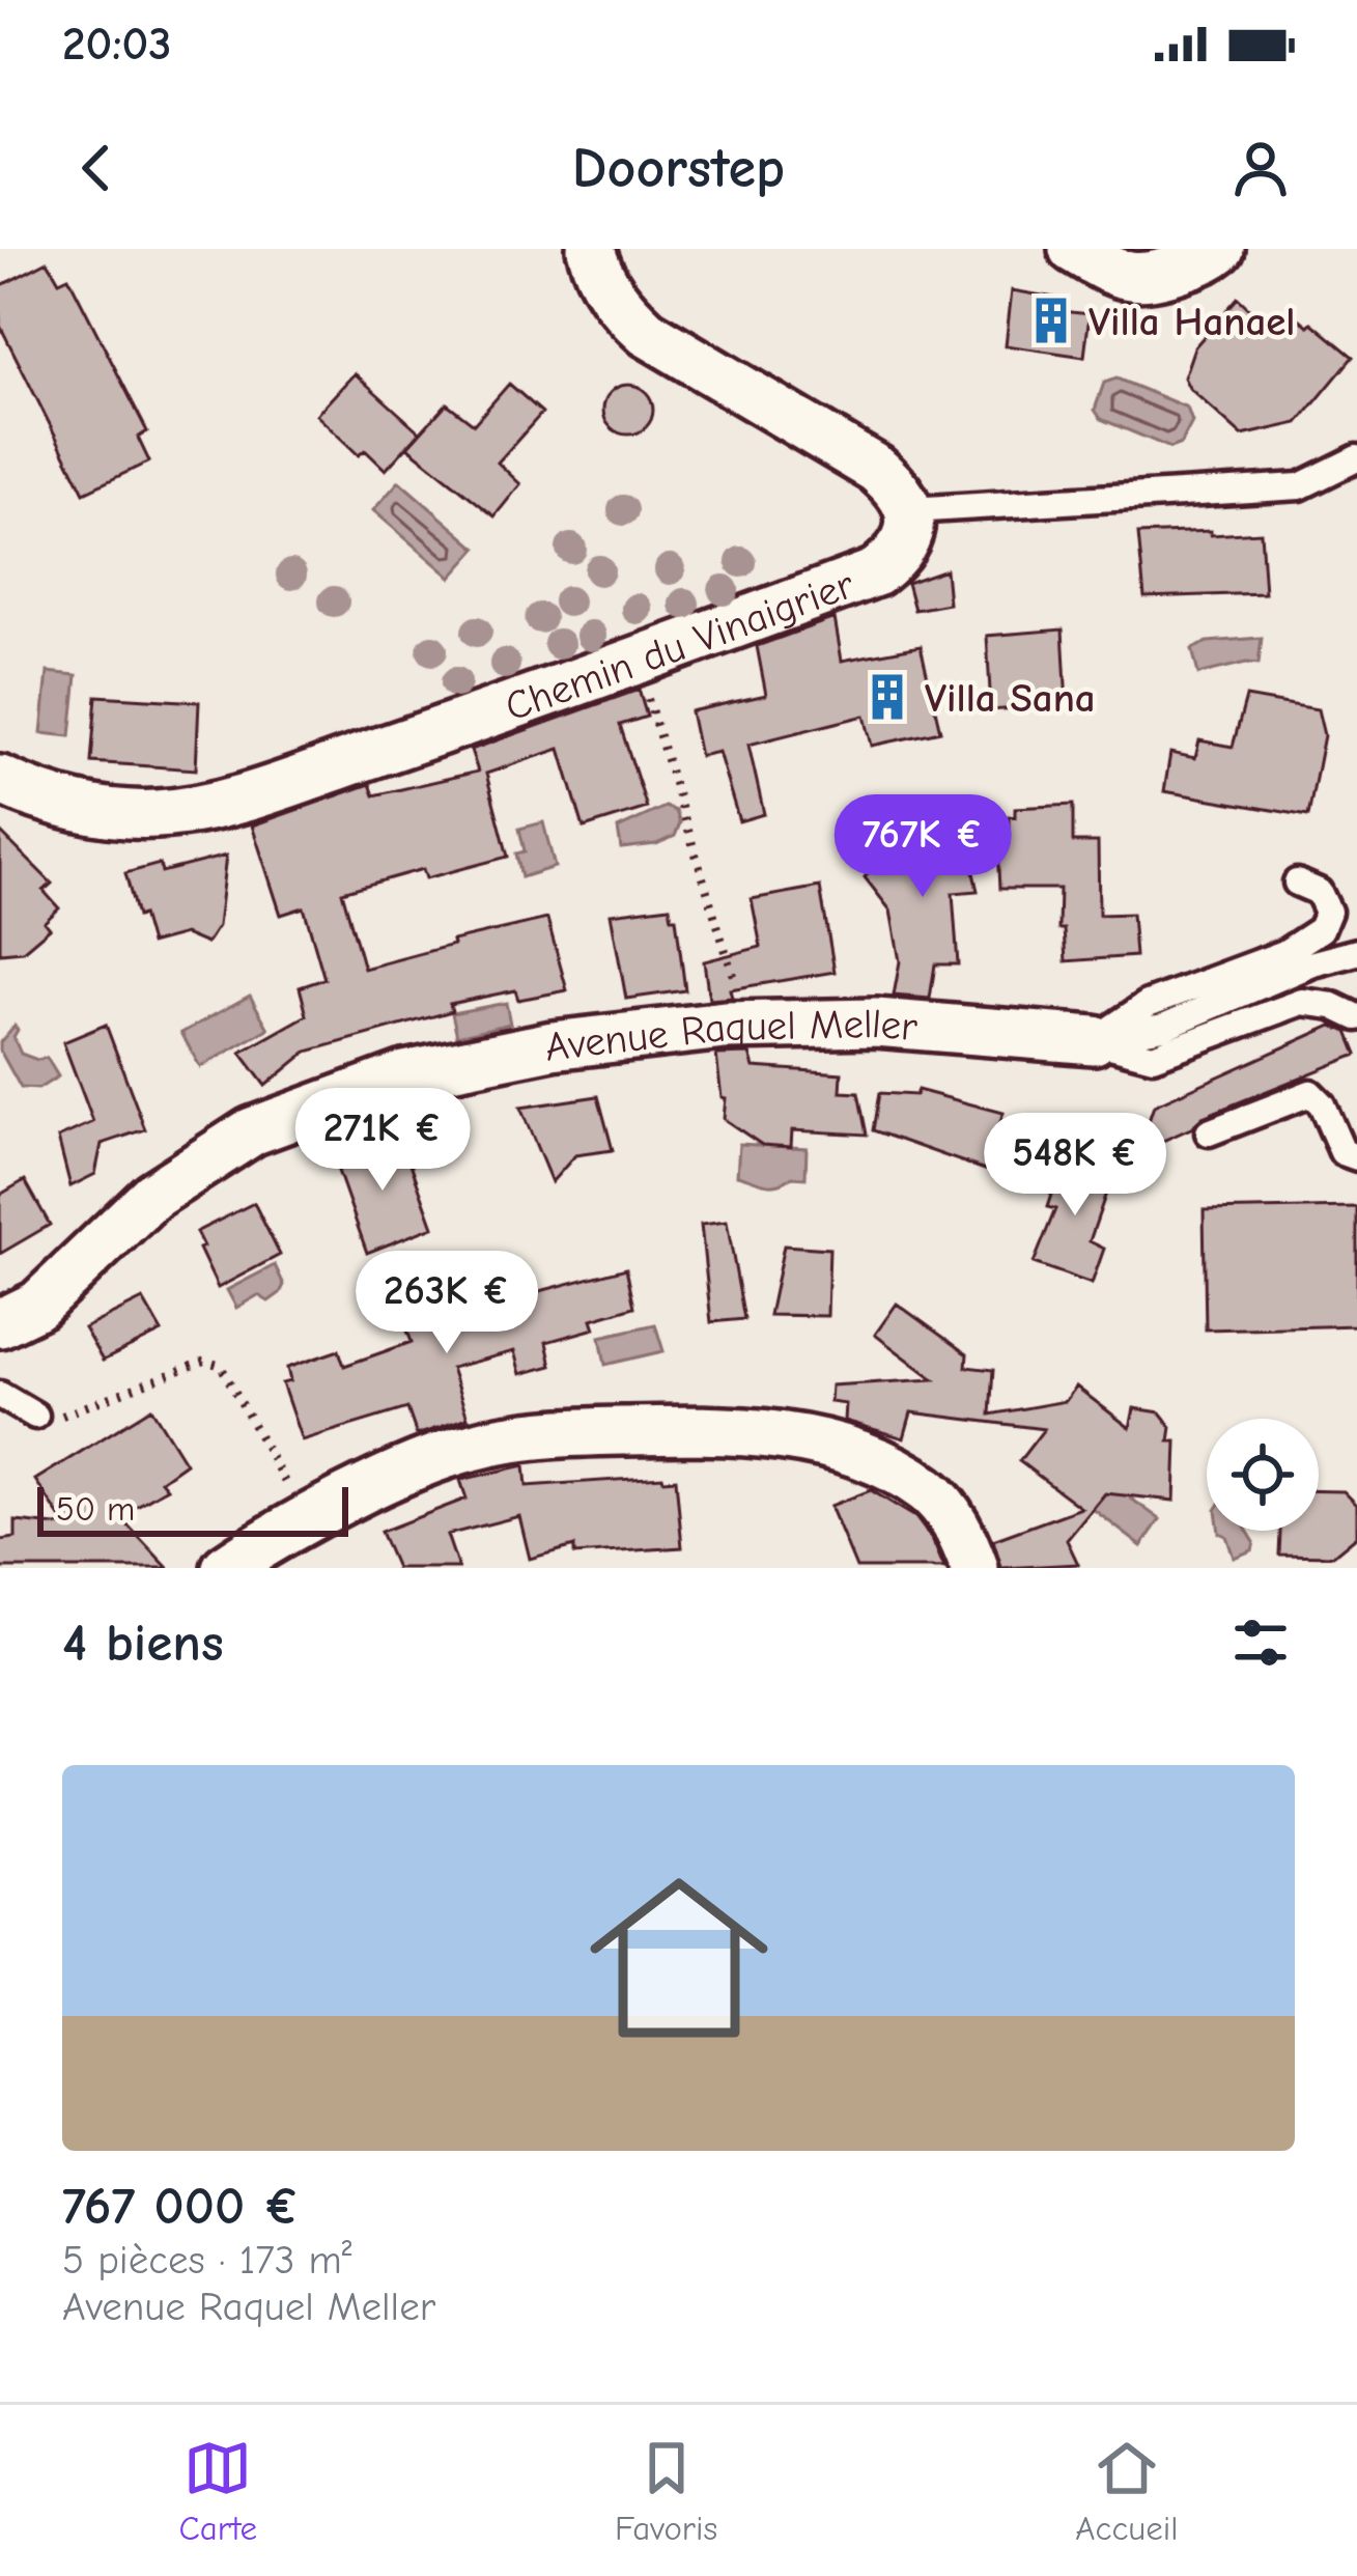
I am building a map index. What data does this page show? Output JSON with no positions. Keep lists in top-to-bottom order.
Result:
{
  "streets": {
    "street": ["Chemin du Vinaigrier", "Avenue Raquel Meller"]
  },
  "places": {
    "building": ["Villa Hanael", "Villa Sana"]
  },
  "scale_bar": "50 m",
  "page": {
    "status": "20:03",
    "header": "Doorstep",
    "price": [
      "767K €",
      "271K €",
      "548K €",
      "263K €"
    ],
    "scale": "50 m",
    "heading": "4 biens",
    "list": [
      {
        "name": "767 000 €",
        "note": "5 pièces · 173 m² · Avenue Raquel Meller"
      }
    ],
    "tabs": ["Carte", "Favoris", "Accueil"]
  }
}
